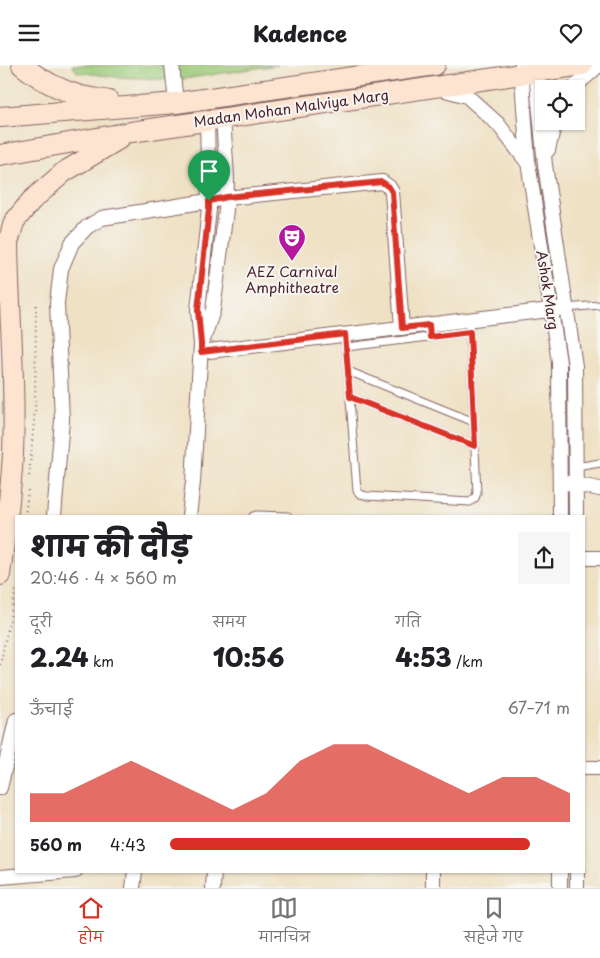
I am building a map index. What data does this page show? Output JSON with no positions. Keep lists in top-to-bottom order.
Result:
{
  "streets": {
    "main road": ["Madan Mohan Malviya Marg"],
    "street": ["Ashok Marg"]
  },
  "crossings": [
    ["Madan Mohan Malviya Marg", "Ashok Marg"]
  ],
  "places": {
    "theatre": ["AEZ Carnival Amphitheatre"]
  },
  "page": {
    "header": "Kadence",
    "heading": ["शाम की दौड़", "20:46 · 4 × 560 m"],
    "stats": [
      ["दूरी", "2.24 km"],
      ["समय", "10:56"],
      ["गति", "4:53 /km"]
    ],
    "chart": ["ऊँचाई", "67–71 m"],
    "list": [
      {
        "name": "560 m",
        "note": "4:43"
      }
    ],
    "tabs": ["होम", "मानचित्र", "सहेजे गए"]
  }
}
